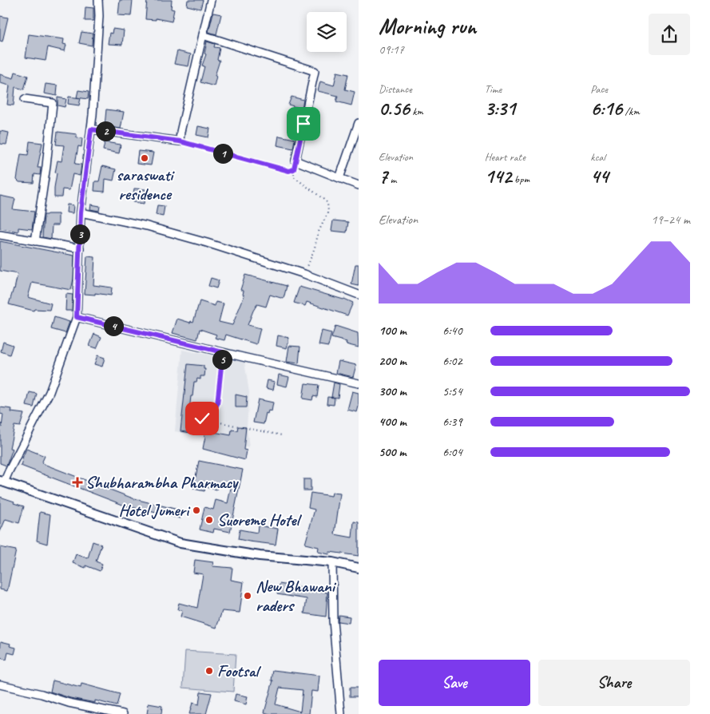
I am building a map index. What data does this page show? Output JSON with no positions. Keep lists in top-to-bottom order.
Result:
{
  "places": {
    "other": [
      "saraswati residence",
      "Hotel Jumeri",
      "Suoreme Hotel",
      "New Bhawani raders",
      "Footsal"
    ],
    "health": ["Shubharambha Pharmacy"]
  },
  "page": {
    "heading": ["Morning run", "09:17"],
    "stats": [
      ["Distance", "0.56 km"],
      ["Time", "3:31"],
      ["Pace", "6:16 /km"],
      ["Elevation", "7 m"],
      ["Heart rate", "142 bpm"],
      ["kcal", "44"]
    ],
    "pins": [
      "2",
      "1",
      "3",
      "4",
      "5"
    ],
    "chart": ["Elevation", "19–24 m"],
    "list": [
      {
        "name": "100 m",
        "note": "6:40"
      },
      {
        "name": "200 m",
        "note": "6:02"
      },
      {
        "name": "300 m",
        "note": "5:54"
      },
      {
        "name": "400 m",
        "note": "6:39"
      },
      {
        "name": "500 m",
        "note": "6:04"
      }
    ],
    "buttons": ["Save", "Share"]
  }
}
